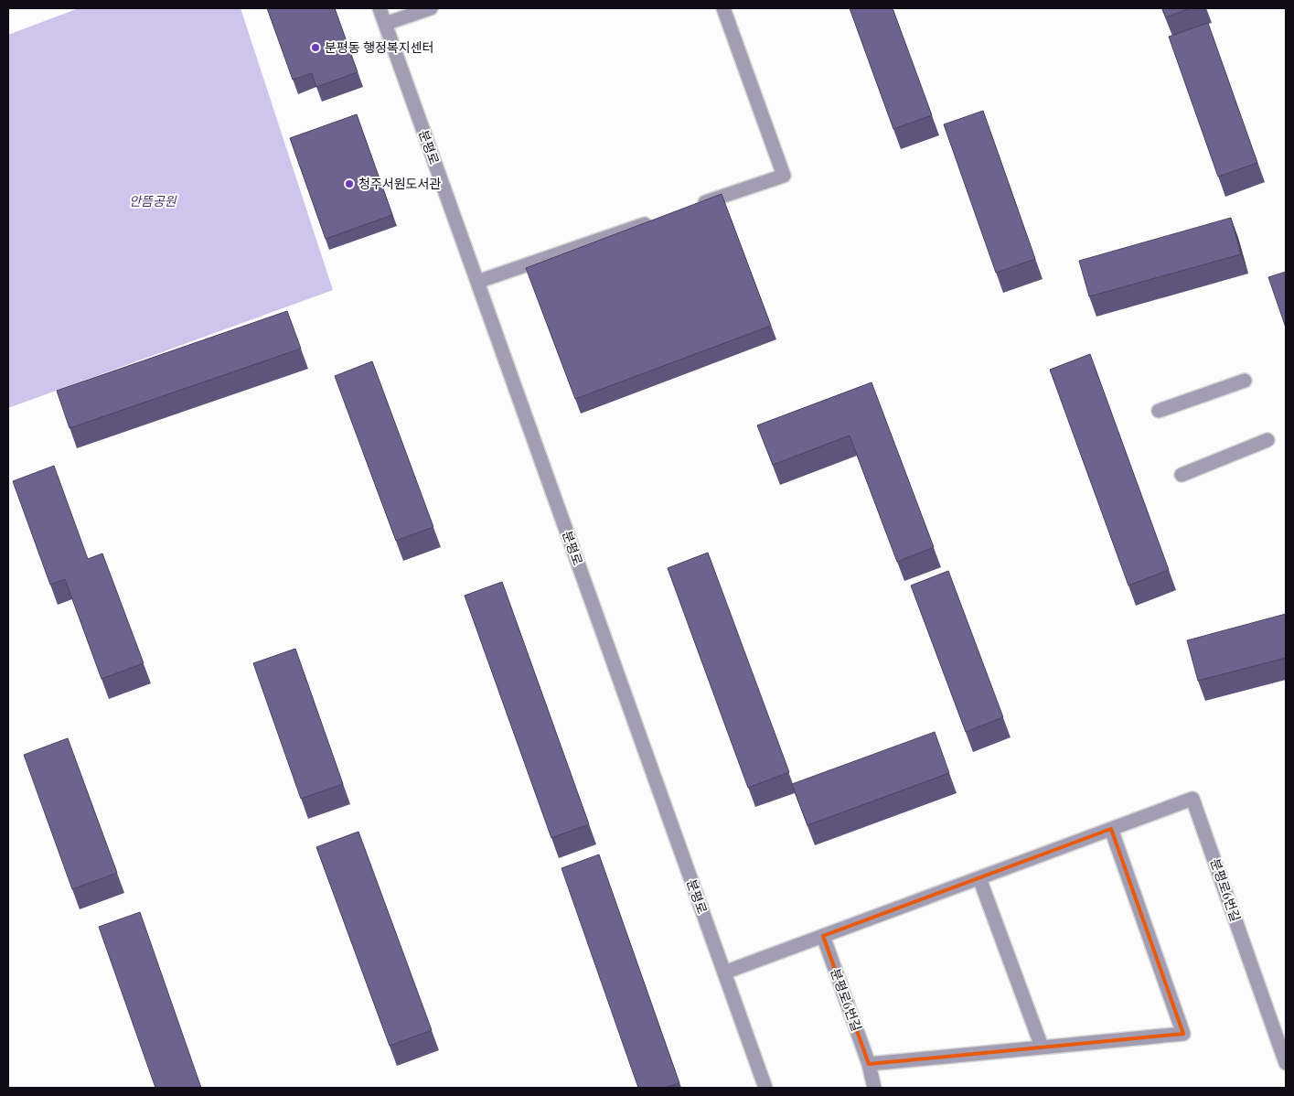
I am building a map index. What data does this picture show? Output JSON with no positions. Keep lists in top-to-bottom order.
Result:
{
  "streets": {
    "street": ["분평로", "분평로6번길"]
  },
  "crossings": [
    ["분평로", "분평로6번길"]
  ],
  "parks": ["안뜸공원"],
  "places": ["분평동 행정복지센터", "청주서원도서관"]
}
